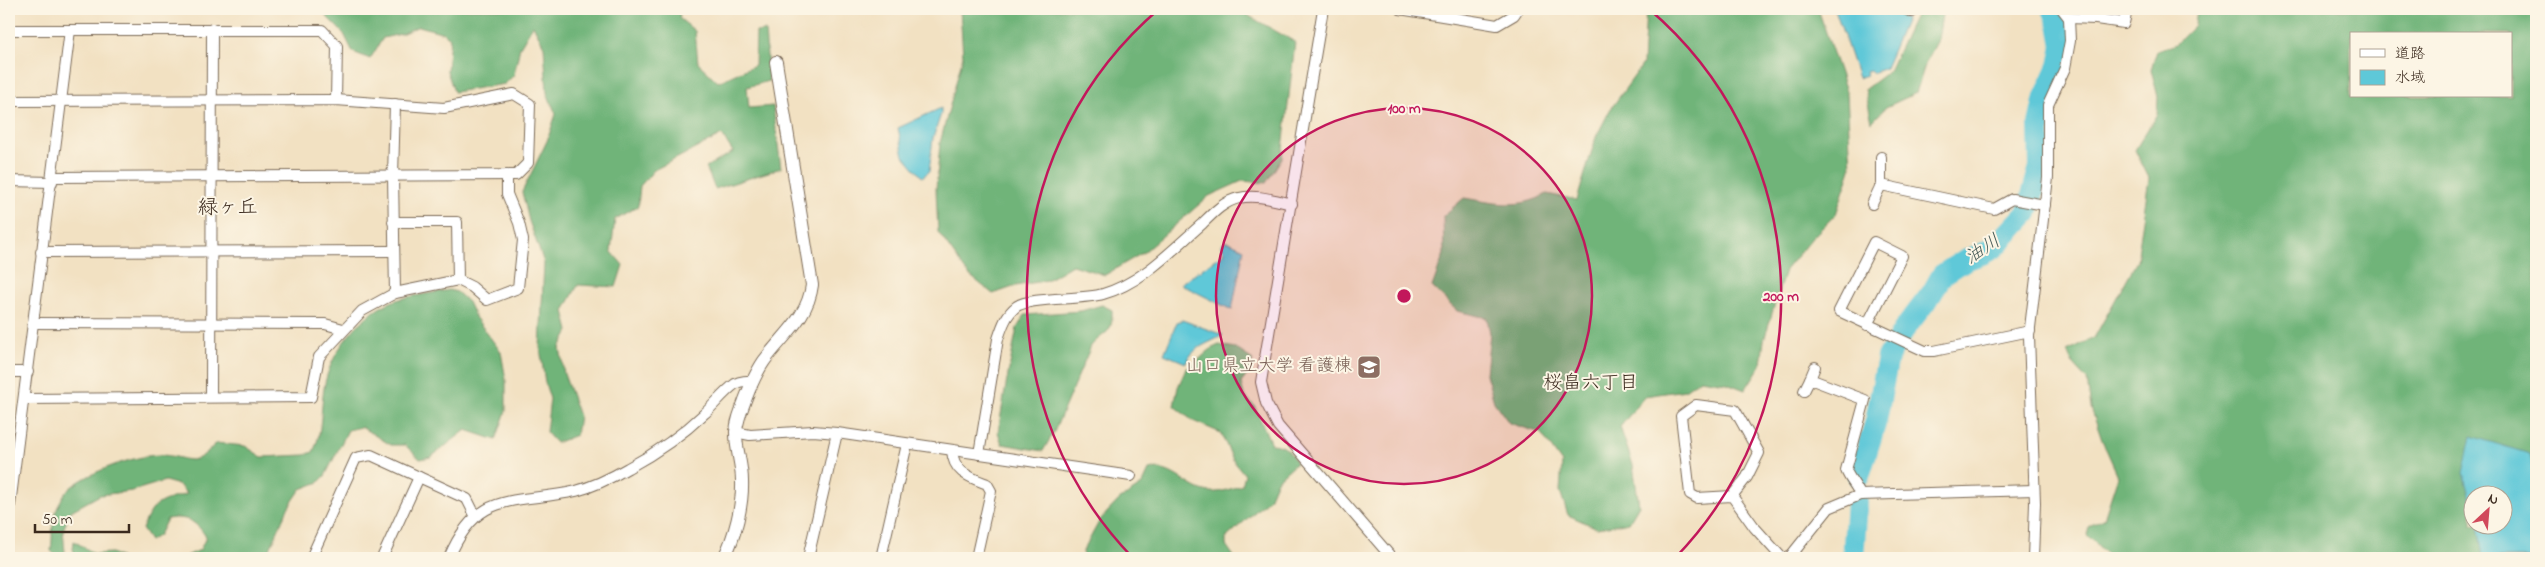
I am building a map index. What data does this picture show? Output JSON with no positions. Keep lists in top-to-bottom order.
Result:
{
  "districts": ["緑ヶ丘", "桜畠六丁目"],
  "water": ["油川"],
  "places": {
    "school or university": ["山口県立大学 看護棟"]
  },
  "legend": ["道路", "水域"],
  "scale_bar": "50 m",
  "north": "top right",
  "rings": ["100 m", "200 m"]
}
